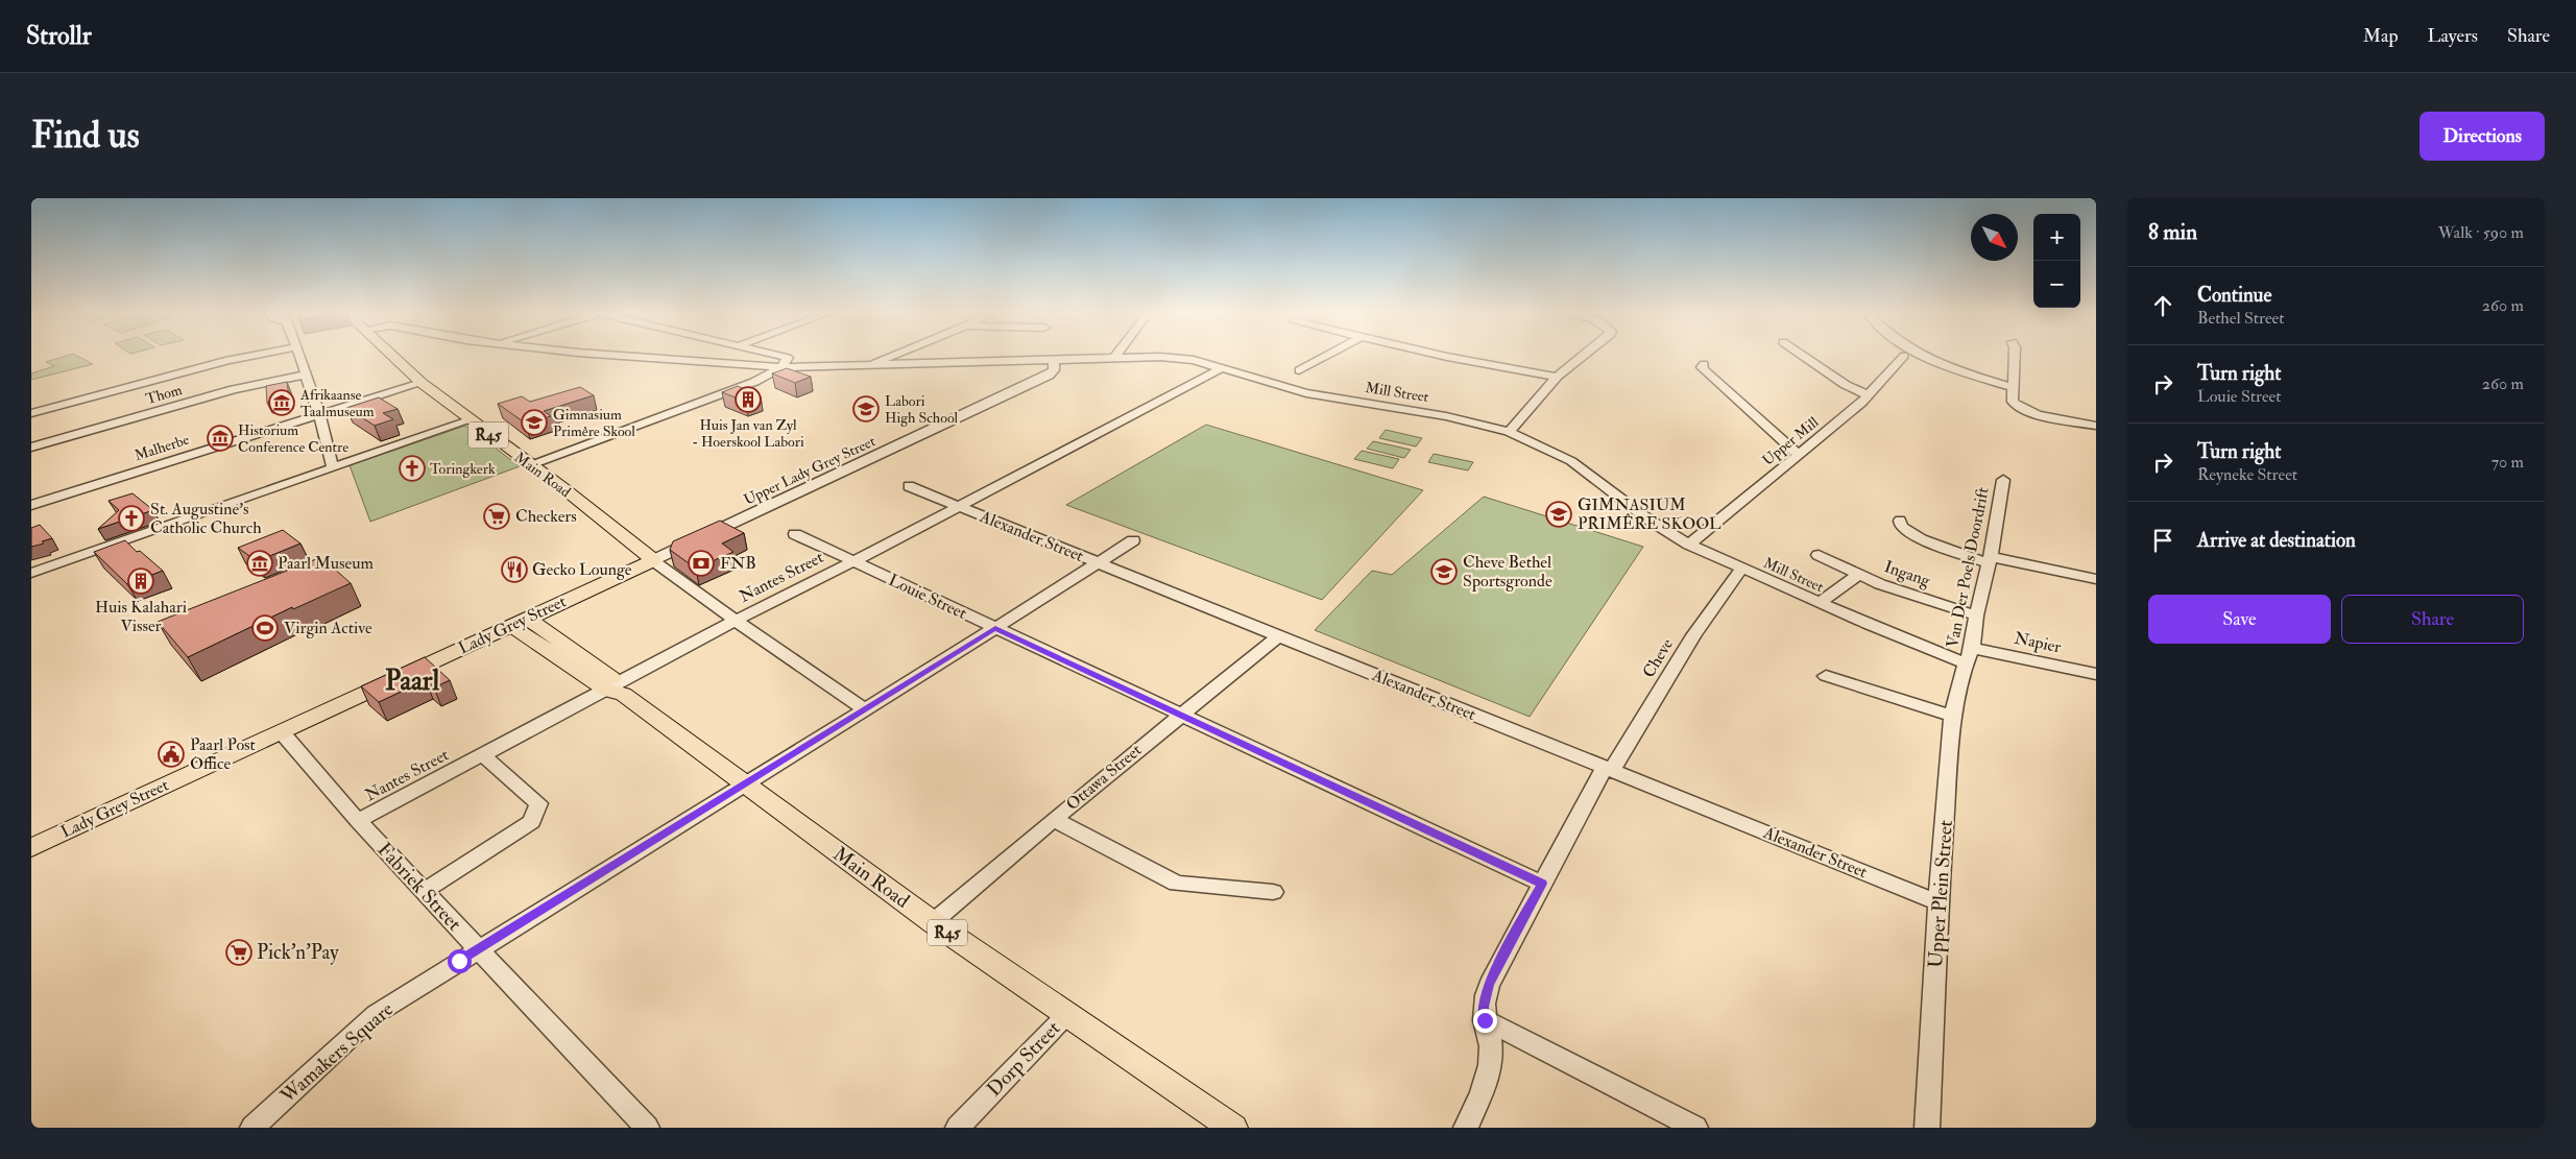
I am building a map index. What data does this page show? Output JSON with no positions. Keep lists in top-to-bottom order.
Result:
{
  "streets": {
    "main road": ["R45", "Main Road", "Lady Grey Street"],
    "street": [
      "Mill Street",
      "Thom",
      "Upper Mill",
      "Malherbe",
      "Upper Lady Grey Street",
      "Alexander Street",
      "Van Der Poels Doordrift",
      "Ingang",
      "Nantes Street",
      "Louie Street",
      "Napier",
      "Cheve",
      "Ottawa Street",
      "Fabriek Street",
      "Upper Plein Street",
      "Wamakers Square",
      "Dorp Street"
    ]
  },
  "crossings": [
    ["Mill Street", "Upper Mill"],
    ["Mill Street", "Upper Lady Grey Street"],
    ["Mill Street", "Van Der Poels Doordrift"],
    ["Mill Street", "Ingang"],
    ["Mill Street", "Nantes Street"],
    ["Mill Street", "Napier"],
    ["Mill Street", "Cheve"],
    ["Mill Street", "Upper Plein Street"],
    ["R45", "Main Road"],
    ["R45", "Nantes Street"],
    ["R45", "Lady Grey Street"],
    ["Malherbe", "Main Road"],
    ["Upper Lady Grey Street", "Main Road"],
    ["Upper Lady Grey Street", "Lady Grey Street"],
    ["Main Road", "Nantes Street"],
    ["Main Road", "Lady Grey Street"],
    ["Main Road", "Ottawa Street"],
    ["Main Road", "Wamakers Square"],
    ["Main Road", "Dorp Street"],
    ["Alexander Street", "Nantes Street"],
    ["Alexander Street", "Cheve"],
    ["Alexander Street", "Ottawa Street"],
    ["Alexander Street", "Upper Plein Street"],
    ["Alexander Street", "Wamakers Square"],
    ["Van Der Poels Doordrift", "Ingang"],
    ["Van Der Poels Doordrift", "Napier"],
    ["Van Der Poels Doordrift", "Upper Plein Street"],
    ["Nantes Street", "Louie Street"],
    ["Nantes Street", "Fabriek Street"],
    ["Louie Street", "Cheve"],
    ["Louie Street", "Ottawa Street"],
    ["Louie Street", "Wamakers Square"],
    ["Lady Grey Street", "Fabriek Street"],
    ["Napier", "Upper Plein Street"],
    ["Fabriek Street", "Wamakers Square"]
  ],
  "districts": ["Paarl"],
  "places": {
    "building": ["Huis Jan van Zyl - Hoerskool Labori", "Huis Kalahari Visser"],
    "museum": ["Afrikaanse Taalmuseum", "Historium Conference Centre", "Paarl Museum"],
    "school or university": [
      "Labori High School",
      "Gimnasium Primêre Skool",
      "GIMNASIUM PRIMÊRE SKOOL",
      "Cheve Bethel Sportsgronde"
    ],
    "church": ["Toringkerk", "St. Augustine's Catholic Church"],
    "supermarket": ["Checkers", "Pick'n'Pay"],
    "bank": ["FNB"],
    "restaurant": ["Gecko Lounge"],
    "sports": ["Virgin Active"],
    "public building": ["Paarl Post Office"]
  },
  "north": "bottom right",
  "page": {
    "header": "Strollr",
    "nav": ["Map", "Layers", "Share"],
    "buttons": [
      "Directions",
      ["Save", "Share"]
    ],
    "title": "Find us",
    "heading": ["8 min", "Walk · 590 m"],
    "map_buttons": ["+", "−"],
    "list": [
      ["Continue", "Bethel Street", "260 m"],
      ["Turn right", "Louie Street", "260 m"],
      ["Turn right", "Reyneke Street", "70 m"],
      "Arrive at destination"
    ]
  }
}
